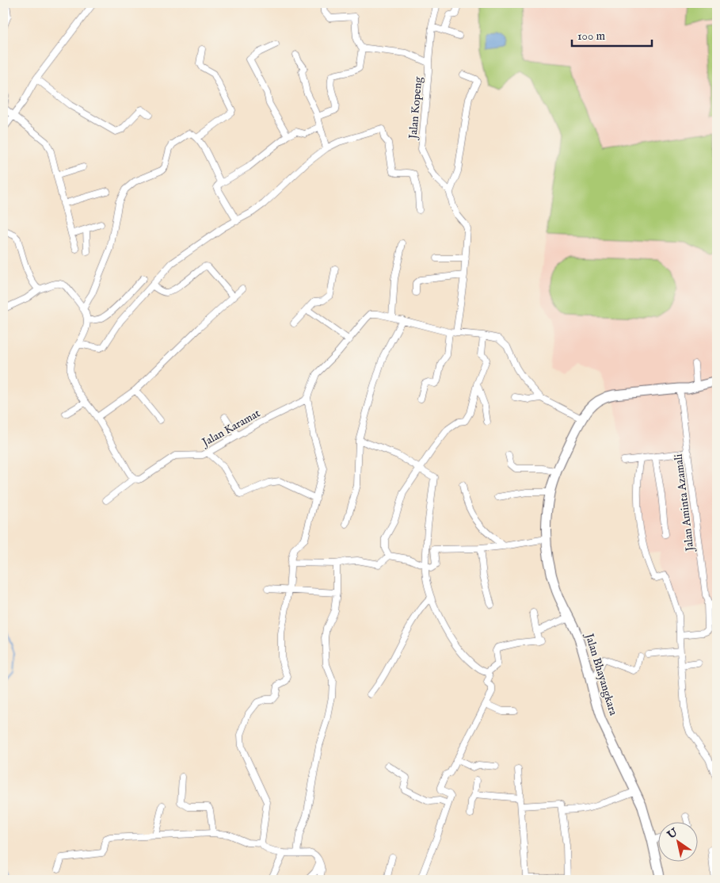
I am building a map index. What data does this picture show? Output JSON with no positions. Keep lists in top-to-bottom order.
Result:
{
  "streets": {
    "highway": ["Jalan Bhayangkara"],
    "street": ["Jalan Kopeng", "Jalan Karamat", "Jalan Aminta Azamali"]
  },
  "crossings": [
    ["Jalan Aminta Azamali", "Jalan Bhayangkara"]
  ],
  "scale_bar": "100 m",
  "north": "top left"
}
